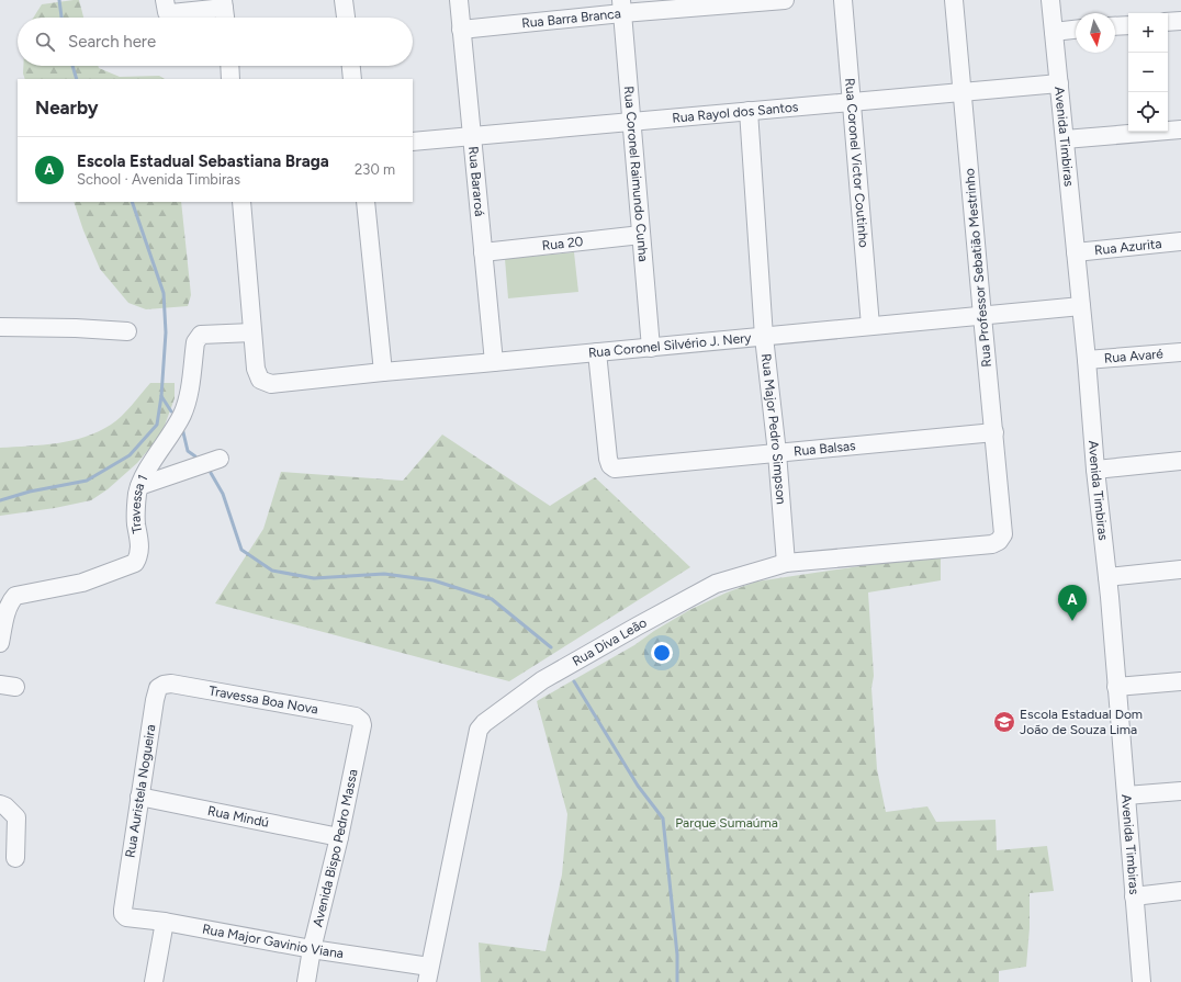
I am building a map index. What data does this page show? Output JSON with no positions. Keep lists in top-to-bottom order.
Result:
{
  "streets": {
    "street": [
      "Rua Barra Branca",
      "Rua Rayol dos Santos",
      "Avenida Timbiras",
      "Rua Coronel Victor Coutinho",
      "Rua Coronel Raimundo Cunha",
      "Rua Bararoá",
      "Rua 20",
      "Rua Azurita",
      "Rua Professor Sebatião Mestrinho",
      "Rua Coronel Silvério J. Nery",
      "Rua Avaré",
      "Rua Major Pedro Simpson",
      "Rua Balsas",
      "Travessa 1",
      "Rua Diva Leão",
      "Travessa Boa Nova",
      "Rua Auristela Nogueira",
      "Rua Mindú",
      "Avenida Bispo Pedro Massa",
      "Rua Major Gavinio Viana"
    ]
  },
  "crossings": [
    ["Rua Barra Branca", "Rua Coronel Raimundo Cunha"],
    ["Rua Barra Branca", "Rua Bararoá"],
    ["Rua Rayol dos Santos", "Avenida Timbiras"],
    ["Rua Rayol dos Santos", "Rua Coronel Victor Coutinho"],
    ["Rua Rayol dos Santos", "Rua Coronel Raimundo Cunha"],
    ["Rua Rayol dos Santos", "Rua Bararoá"],
    ["Rua Rayol dos Santos", "Rua Professor Sebatião Mestrinho"],
    ["Rua Rayol dos Santos", "Rua Major Pedro Simpson"],
    ["Avenida Timbiras", "Rua Azurita"],
    ["Avenida Timbiras", "Rua Coronel Silvério J. Nery"],
    ["Avenida Timbiras", "Rua Avaré"],
    ["Rua Coronel Victor Coutinho", "Rua Coronel Silvério J. Nery"],
    ["Rua Coronel Raimundo Cunha", "Rua 20"],
    ["Rua Coronel Raimundo Cunha", "Rua Coronel Silvério J. Nery"],
    ["Rua Bararoá", "Rua 20"],
    ["Rua Bararoá", "Rua Coronel Silvério J. Nery"],
    ["Rua Professor Sebatião Mestrinho", "Rua Coronel Silvério J. Nery"],
    ["Rua Professor Sebatião Mestrinho", "Rua Balsas"],
    ["Rua Professor Sebatião Mestrinho", "Rua Diva Leão"],
    ["Rua Coronel Silvério J. Nery", "Rua Major Pedro Simpson"],
    ["Rua Coronel Silvério J. Nery", "Rua Balsas"],
    ["Rua Coronel Silvério J. Nery", "Travessa 1"],
    ["Rua Major Pedro Simpson", "Rua Balsas"],
    ["Rua Major Pedro Simpson", "Rua Diva Leão"],
    ["Rua Diva Leão", "Rua Major Gavinio Viana"],
    ["Travessa Boa Nova", "Rua Auristela Nogueira"],
    ["Travessa Boa Nova", "Avenida Bispo Pedro Massa"],
    ["Rua Auristela Nogueira", "Rua Mindú"],
    ["Rua Auristela Nogueira", "Rua Major Gavinio Viana"],
    ["Rua Mindú", "Avenida Bispo Pedro Massa"],
    ["Avenida Bispo Pedro Massa", "Rua Major Gavinio Viana"]
  ],
  "parks": ["Parque Sumaúma"],
  "places": {
    "school or university": ["Escola Estadual Dom João de Souza Lima"]
  },
  "north": "bottom",
  "page": {
    "map_buttons": ["+", "−"],
    "search": "Search here",
    "heading": "Nearby",
    "list": [
      {
        "mark": "A",
        "name": "Escola Estadual Sebastiana Braga",
        "note": "School · Avenida Timbiras",
        "value": "230 m"
      }
    ],
    "pins": "A"
  }
}
